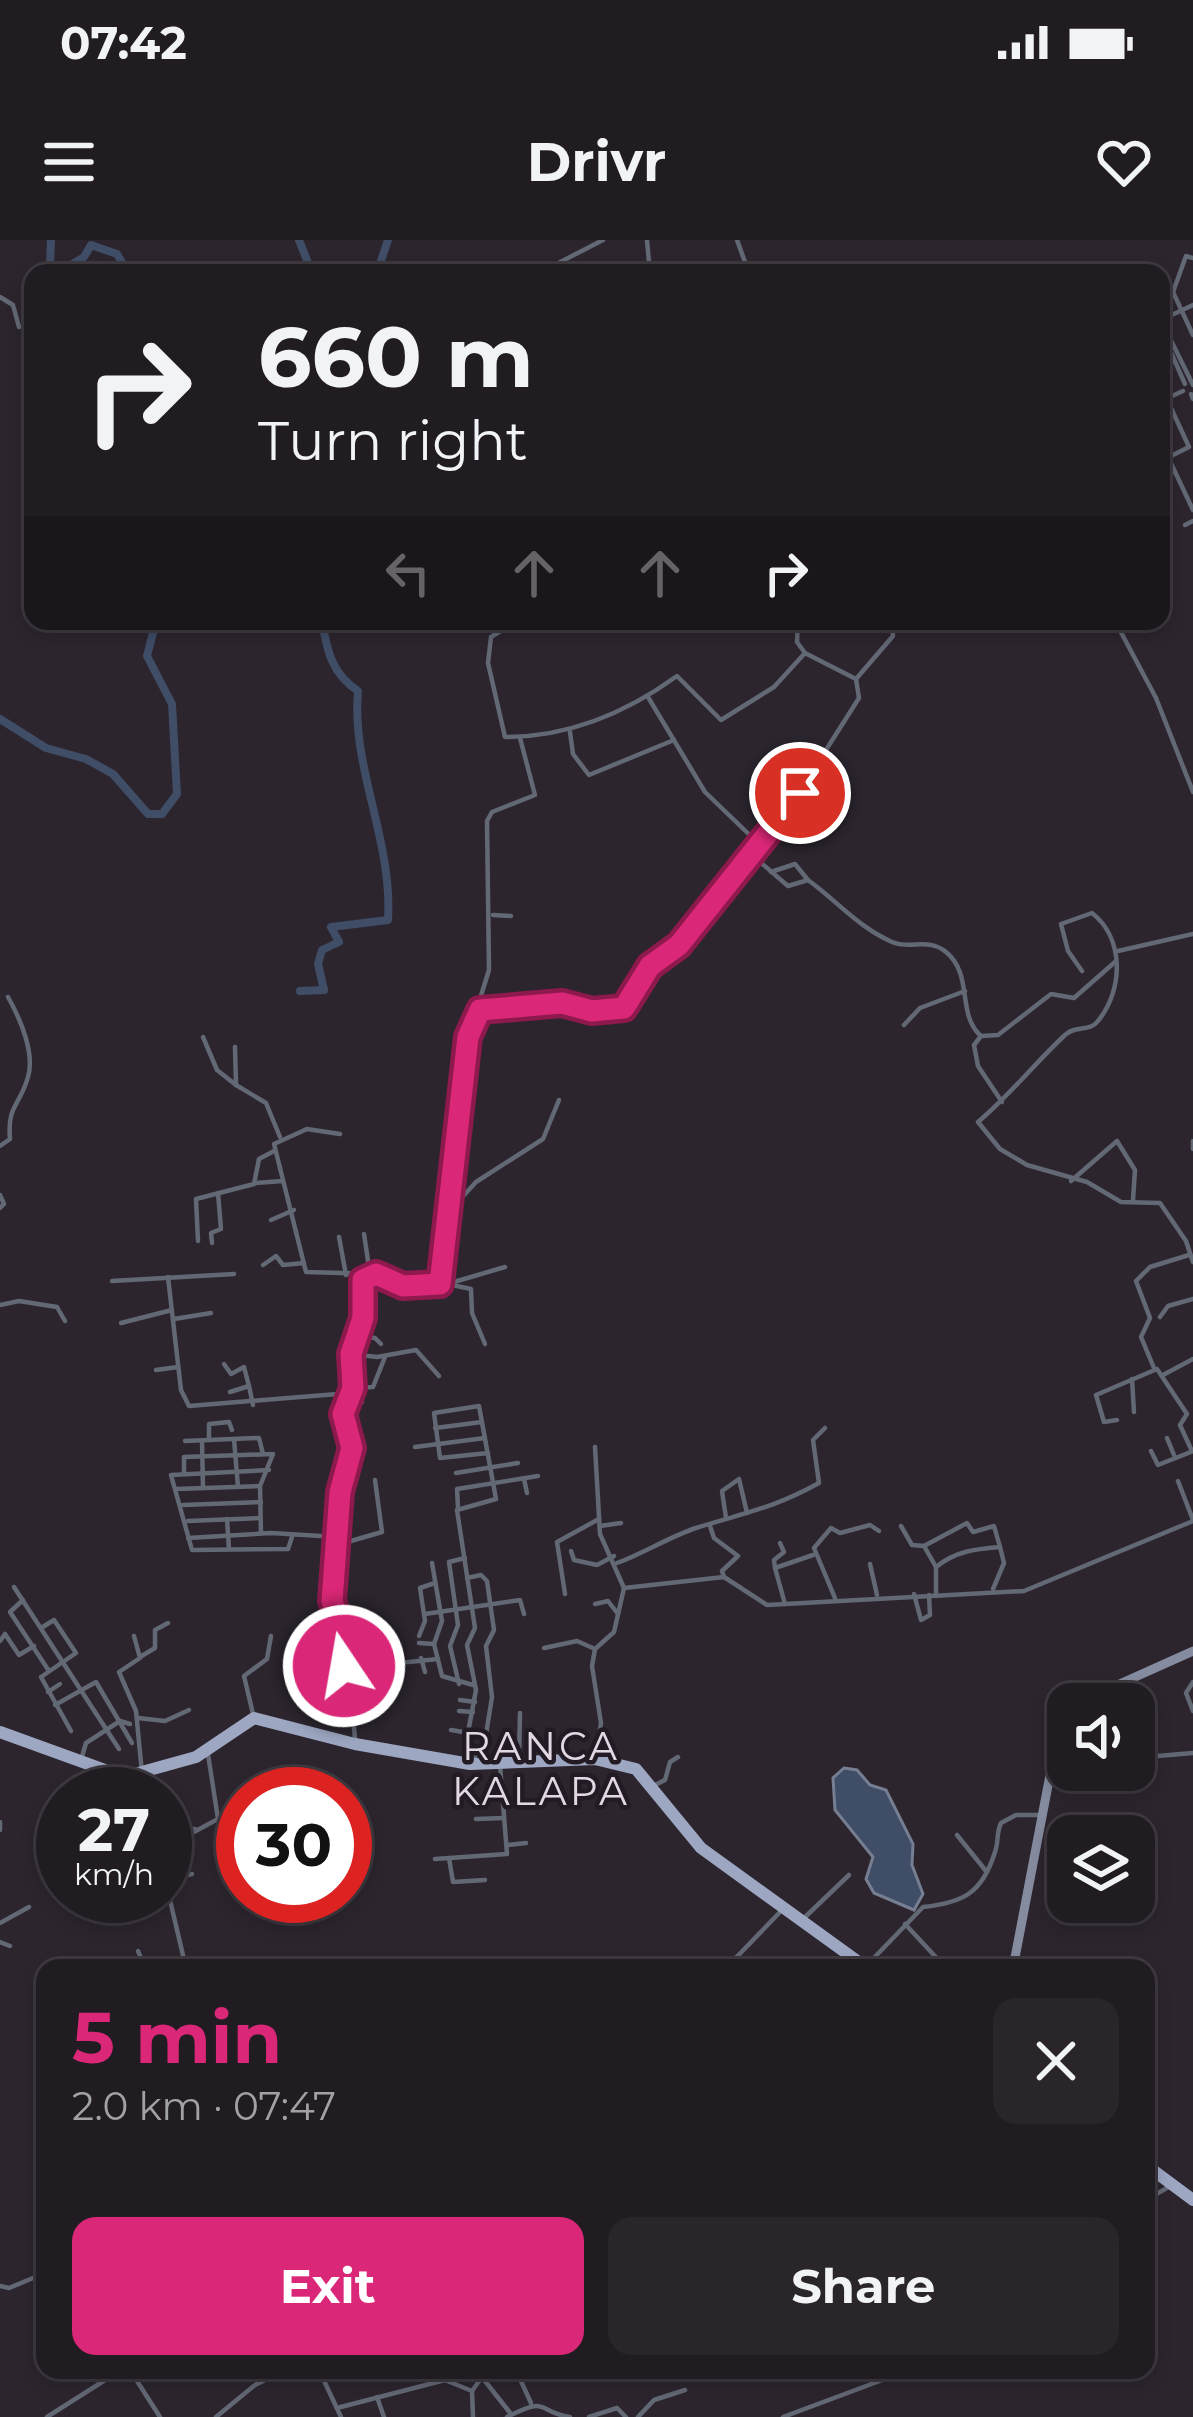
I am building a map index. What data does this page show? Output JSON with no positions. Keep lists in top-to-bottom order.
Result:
{
  "districts": ["RANCA KALAPA"],
  "page": {
    "status": "07:42",
    "header": "Drivr",
    "turn": ["660 m", "Turn right"],
    "speed": "27 km/h",
    "limit": "30",
    "heading": ["5 min", "2.0 km · 07:47"],
    "buttons": ["Exit", "Share"]
  }
}
